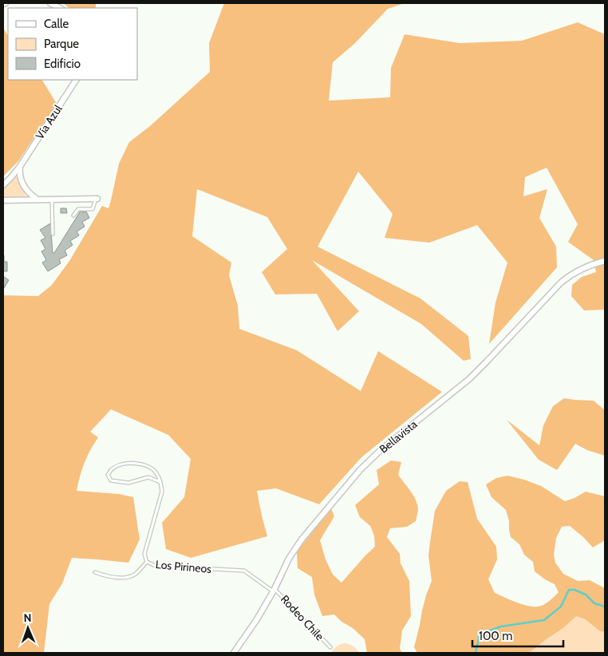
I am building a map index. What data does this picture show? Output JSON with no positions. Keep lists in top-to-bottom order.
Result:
{
  "streets": {
    "street": ["Vía Azul", "Bellavista"],
    "lane": ["Los Pirineos", "Rodeo Chile"]
  },
  "crossings": [
    ["Bellavista", "Los Pirineos"],
    ["Bellavista", "Rodeo Chile"],
    ["Los Pirineos", "Rodeo Chile"]
  ],
  "legend": ["Calle", "Parque", "Edificio"],
  "scale_bar": "100 m",
  "north": "top"
}
